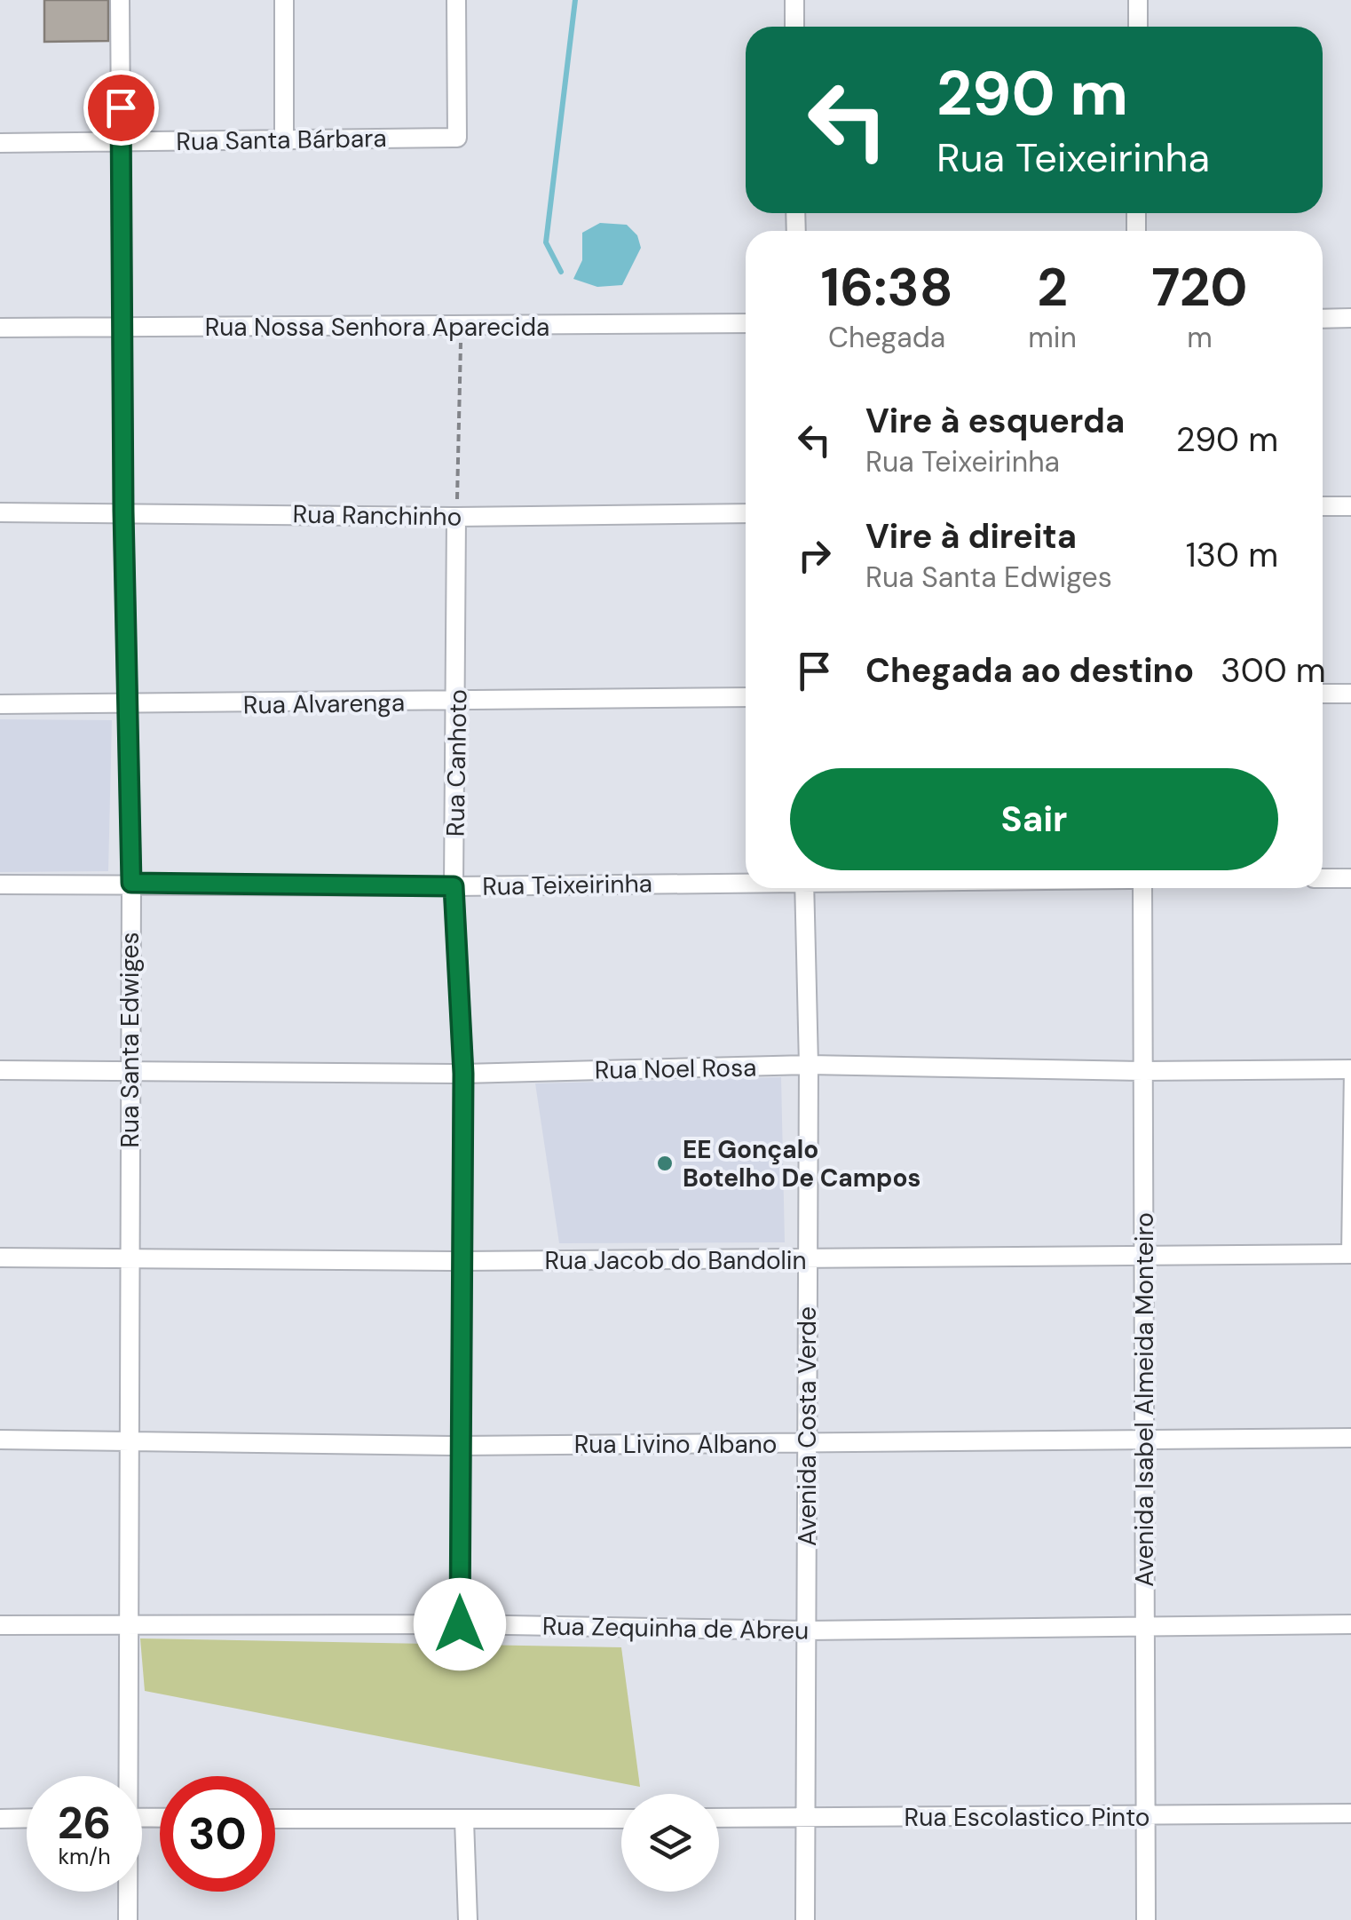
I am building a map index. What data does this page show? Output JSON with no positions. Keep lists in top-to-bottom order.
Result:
{
  "streets": {
    "street": [
      "Rua Santa Bárbara",
      "Rua Nossa Senhora Aparecida",
      "Rua Ranchinho",
      "Rua Alvarenga",
      "Rua Canhoto",
      "Rua Teixeirinha",
      "Rua Santa Edwiges",
      "Rua Noel Rosa",
      "Rua Jacob do Bandolin",
      "Avenida Isabel Almeida Monteiro",
      "Avenida Costa Verde",
      "Rua Livino Albano",
      "Rua Zequinha de Abreu",
      "Rua Escolastico Pinto"
    ]
  },
  "crossings": [
    ["Rua Santa Bárbara", "Rua Santa Edwiges"],
    ["Rua Nossa Senhora Aparecida", "Rua Santa Edwiges"],
    ["Rua Ranchinho", "Rua Canhoto"],
    ["Rua Ranchinho", "Rua Santa Edwiges"],
    ["Rua Alvarenga", "Rua Canhoto"],
    ["Rua Alvarenga", "Rua Santa Edwiges"],
    ["Rua Canhoto", "Rua Teixeirinha"],
    ["Rua Canhoto", "Rua Noel Rosa"],
    ["Rua Canhoto", "Rua Jacob do Bandolin"],
    ["Rua Canhoto", "Rua Livino Albano"],
    ["Rua Canhoto", "Rua Zequinha de Abreu"],
    ["Rua Teixeirinha", "Rua Santa Edwiges"],
    ["Rua Santa Edwiges", "Rua Noel Rosa"],
    ["Rua Santa Edwiges", "Rua Jacob do Bandolin"],
    ["Rua Santa Edwiges", "Rua Livino Albano"],
    ["Rua Santa Edwiges", "Rua Zequinha de Abreu"],
    ["Rua Noel Rosa", "Avenida Isabel Almeida Monteiro"],
    ["Rua Noel Rosa", "Avenida Costa Verde"],
    ["Rua Jacob do Bandolin", "Avenida Isabel Almeida Monteiro"],
    ["Rua Jacob do Bandolin", "Avenida Costa Verde"],
    ["Avenida Isabel Almeida Monteiro", "Rua Livino Albano"],
    ["Avenida Isabel Almeida Monteiro", "Rua Zequinha de Abreu"],
    ["Avenida Isabel Almeida Monteiro", "Rua Escolastico Pinto"],
    ["Avenida Costa Verde", "Rua Livino Albano"],
    ["Avenida Costa Verde", "Rua Zequinha de Abreu"],
    ["Avenida Costa Verde", "Rua Escolastico Pinto"]
  ],
  "places": ["EE Gonçalo Botelho De Campos"],
  "page": {
    "turn": ["290 m", "Rua Teixeirinha"],
    "eta": [
      "16:38",
      "Chegada",
      "2",
      "min",
      "720",
      "m"
    ],
    "list": [
      {
        "name": "Vire à esquerda",
        "note": "Rua Teixeirinha",
        "value": "290 m"
      },
      {
        "name": "Vire à direita",
        "note": "Rua Santa Edwiges",
        "value": "130 m"
      },
      {
        "name": "Chegada ao destino",
        "value": "300 m"
      }
    ],
    "buttons": "Sair",
    "speed": "26 km/h",
    "limit": "30"
  }
}
